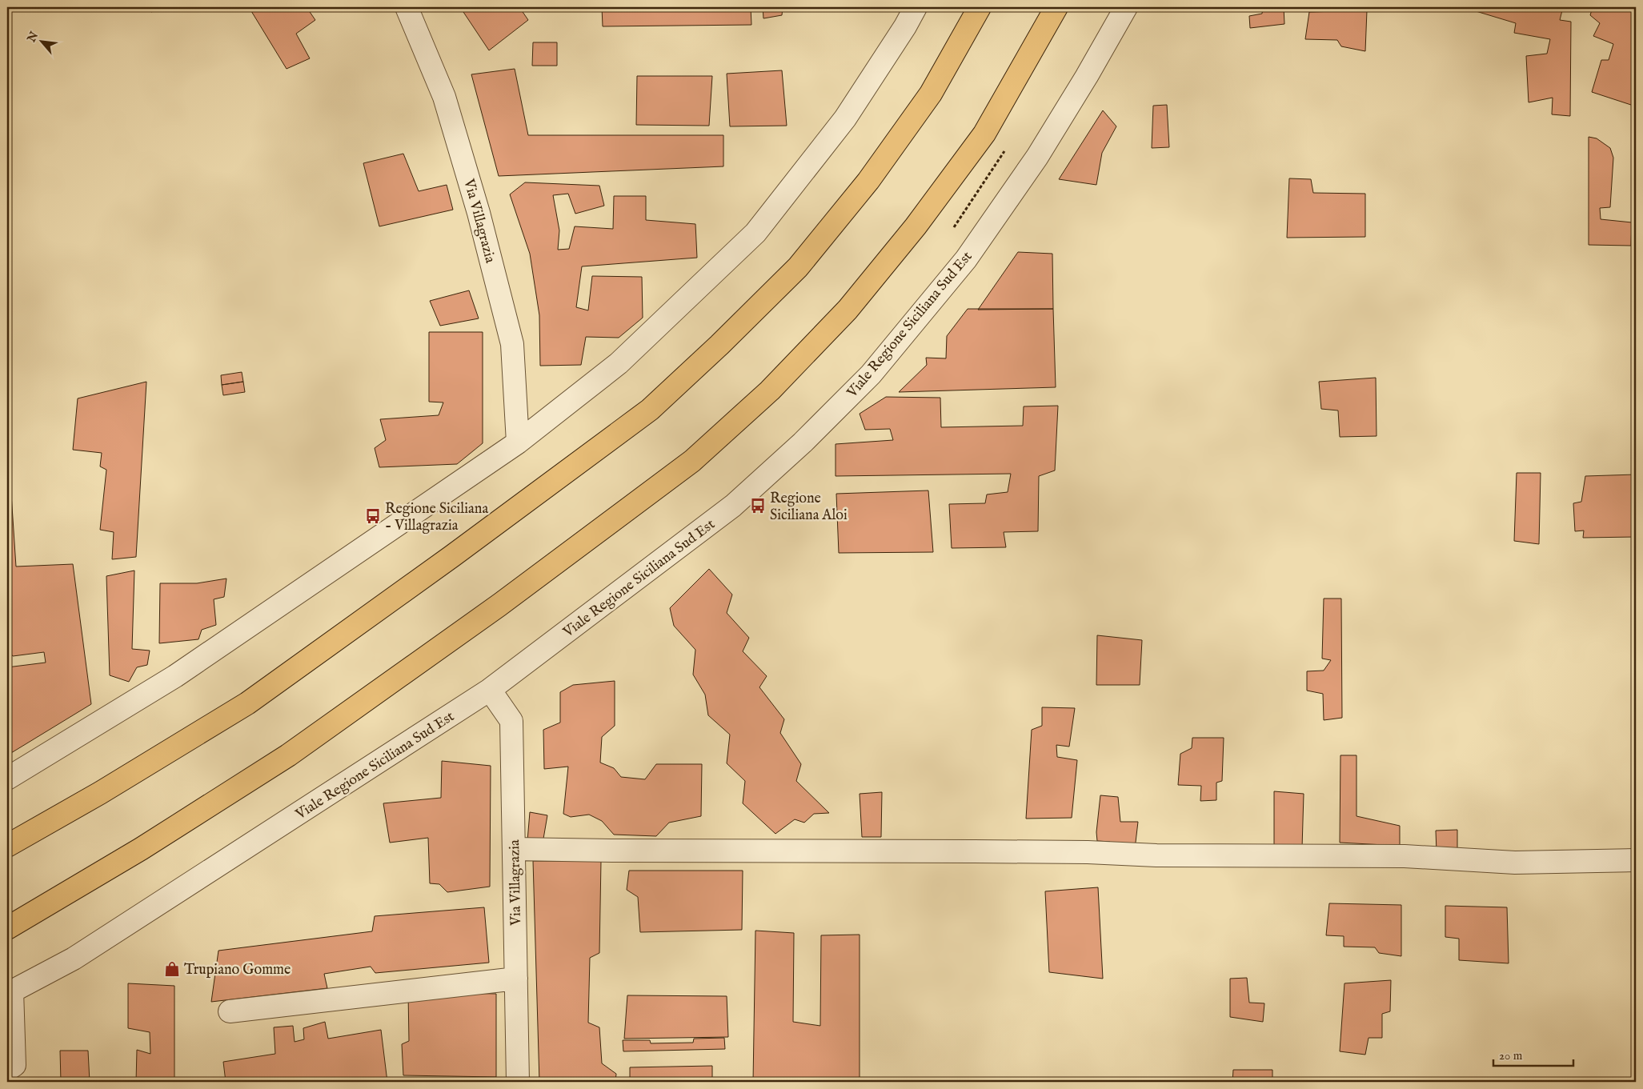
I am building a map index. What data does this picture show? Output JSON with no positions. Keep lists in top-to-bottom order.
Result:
{
  "streets": {
    "street": ["Via Villagrazia", "Viale Regione Siciliana Sud Est"]
  },
  "crossings": [
    ["Via Villagrazia", "Viale Regione Siciliana Sud Est"]
  ],
  "places": {
    "bus stop": ["Regione Siciliana Aloi", "Regione Siciliana - Villagrazia"],
    "shop": ["Trupiano Gomme"]
  },
  "scale_bar": "20 m",
  "north": "top left"
}
